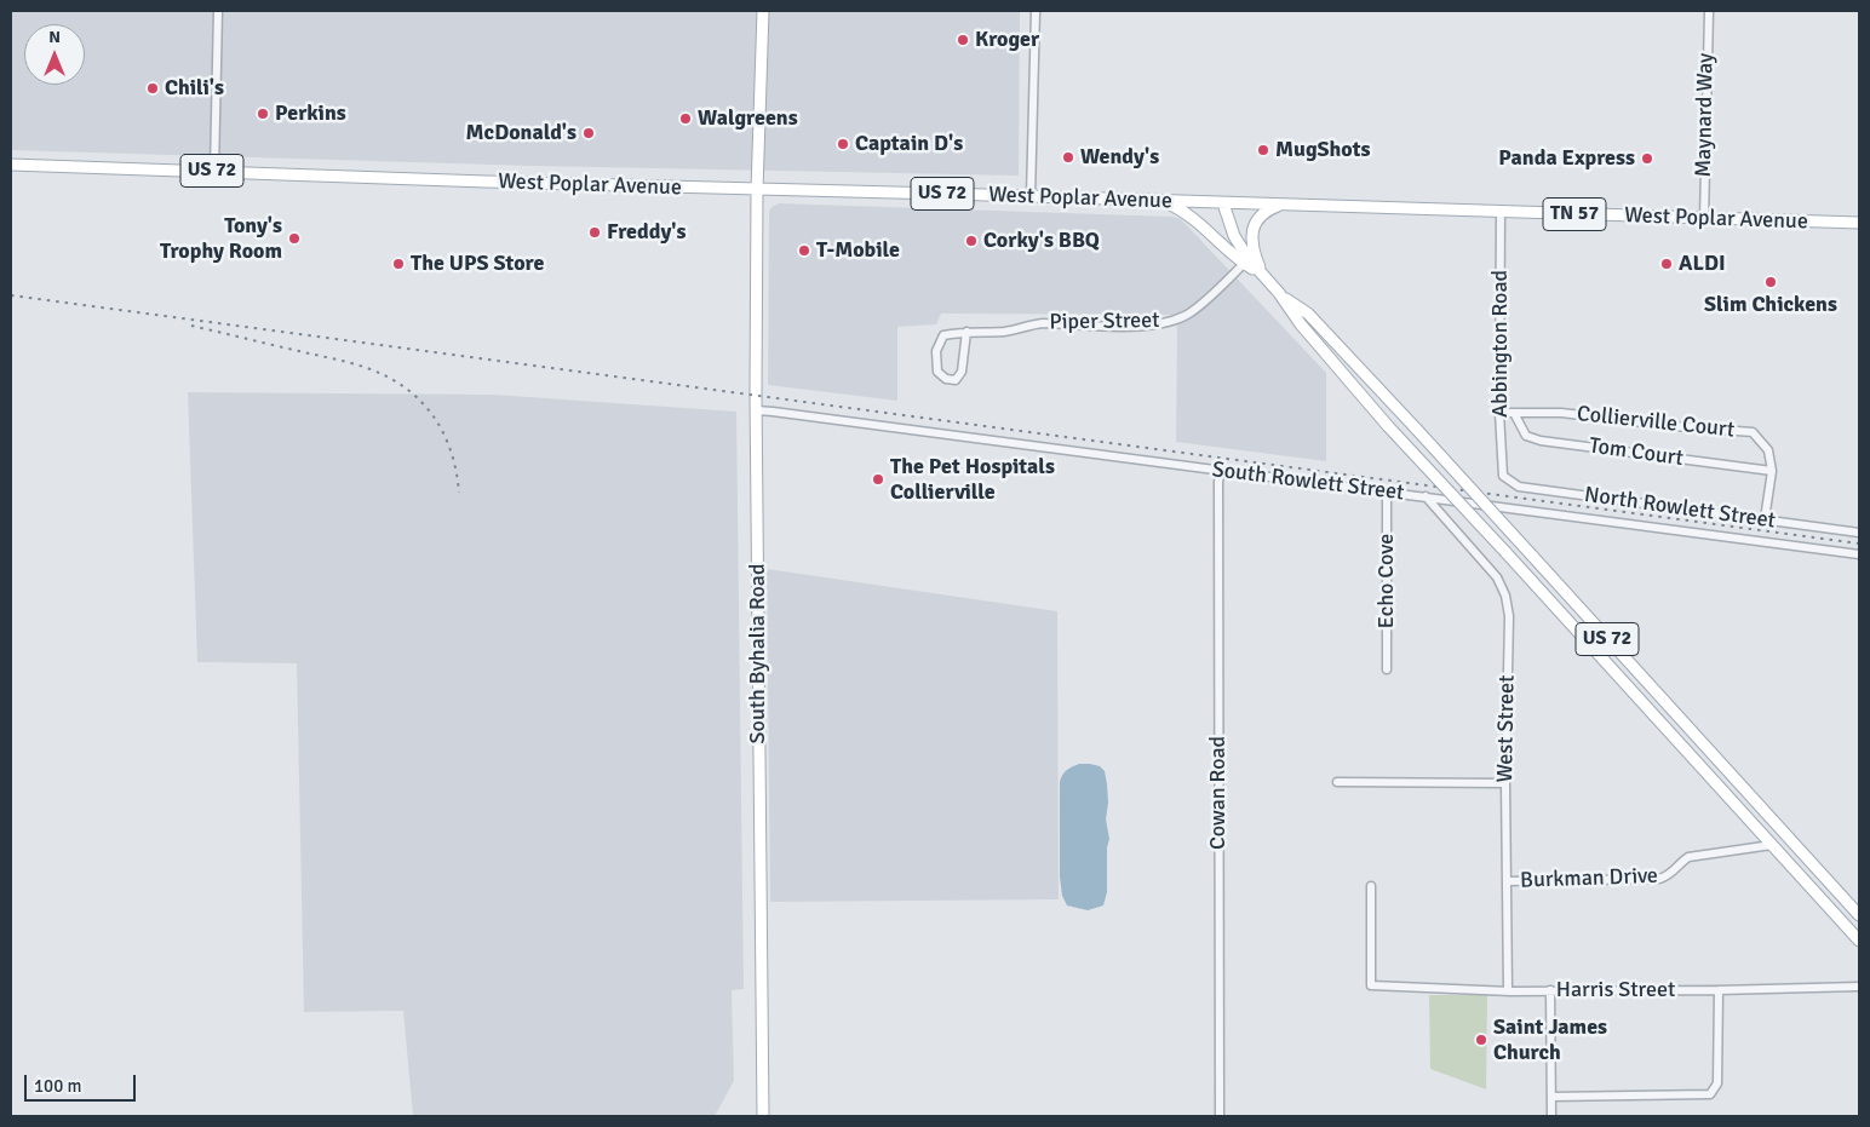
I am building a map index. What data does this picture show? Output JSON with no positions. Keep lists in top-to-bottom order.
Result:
{
  "streets": {
    "main road": [
      "US 72",
      "West Poplar Avenue",
      "TN 57",
      "South Byhalia Road"
    ],
    "street": [
      "Maynard Way",
      "Piper Street",
      "Abbington Road",
      "Collierville Court",
      "Tom Court",
      "South Rowlett Street",
      "North Rowlett Street",
      "Echo Cove",
      "West Street",
      "Cowan Road",
      "Burkman Drive",
      "Harris Street"
    ]
  },
  "crossings": [
    ["Maynard Way", "West Poplar Avenue"],
    ["US 72", "West Poplar Avenue"],
    ["US 72", "Piper Street"],
    ["US 72", "Burkman Drive"],
    ["West Poplar Avenue", "Abbington Road"],
    ["West Poplar Avenue", "South Byhalia Road"],
    ["Abbington Road", "Collierville Court"],
    ["Abbington Road", "North Rowlett Street"],
    ["Collierville Court", "Tom Court"],
    ["Collierville Court", "North Rowlett Street"],
    ["South Rowlett Street", "Echo Cove"],
    ["South Rowlett Street", "South Byhalia Road"],
    ["South Rowlett Street", "West Street"],
    ["South Rowlett Street", "Cowan Road"],
    ["West Street", "Burkman Drive"],
    ["West Street", "Harris Street"]
  ],
  "places": [
    "Kroger",
    "Chili's",
    "Perkins",
    "Walgreens",
    "McDonald's",
    "Captain D's",
    "MugShots",
    "Wendy's",
    "Panda Express",
    "Freddy's",
    "Tony's Trophy Room",
    "Corky's BBQ",
    "T-Mobile",
    "The UPS Store",
    "ALDI",
    "Slim Chickens",
    "The Pet Hospitals Collierville",
    "Saint James Church"
  ],
  "scale_bar": "100 m",
  "north": "top"
}
